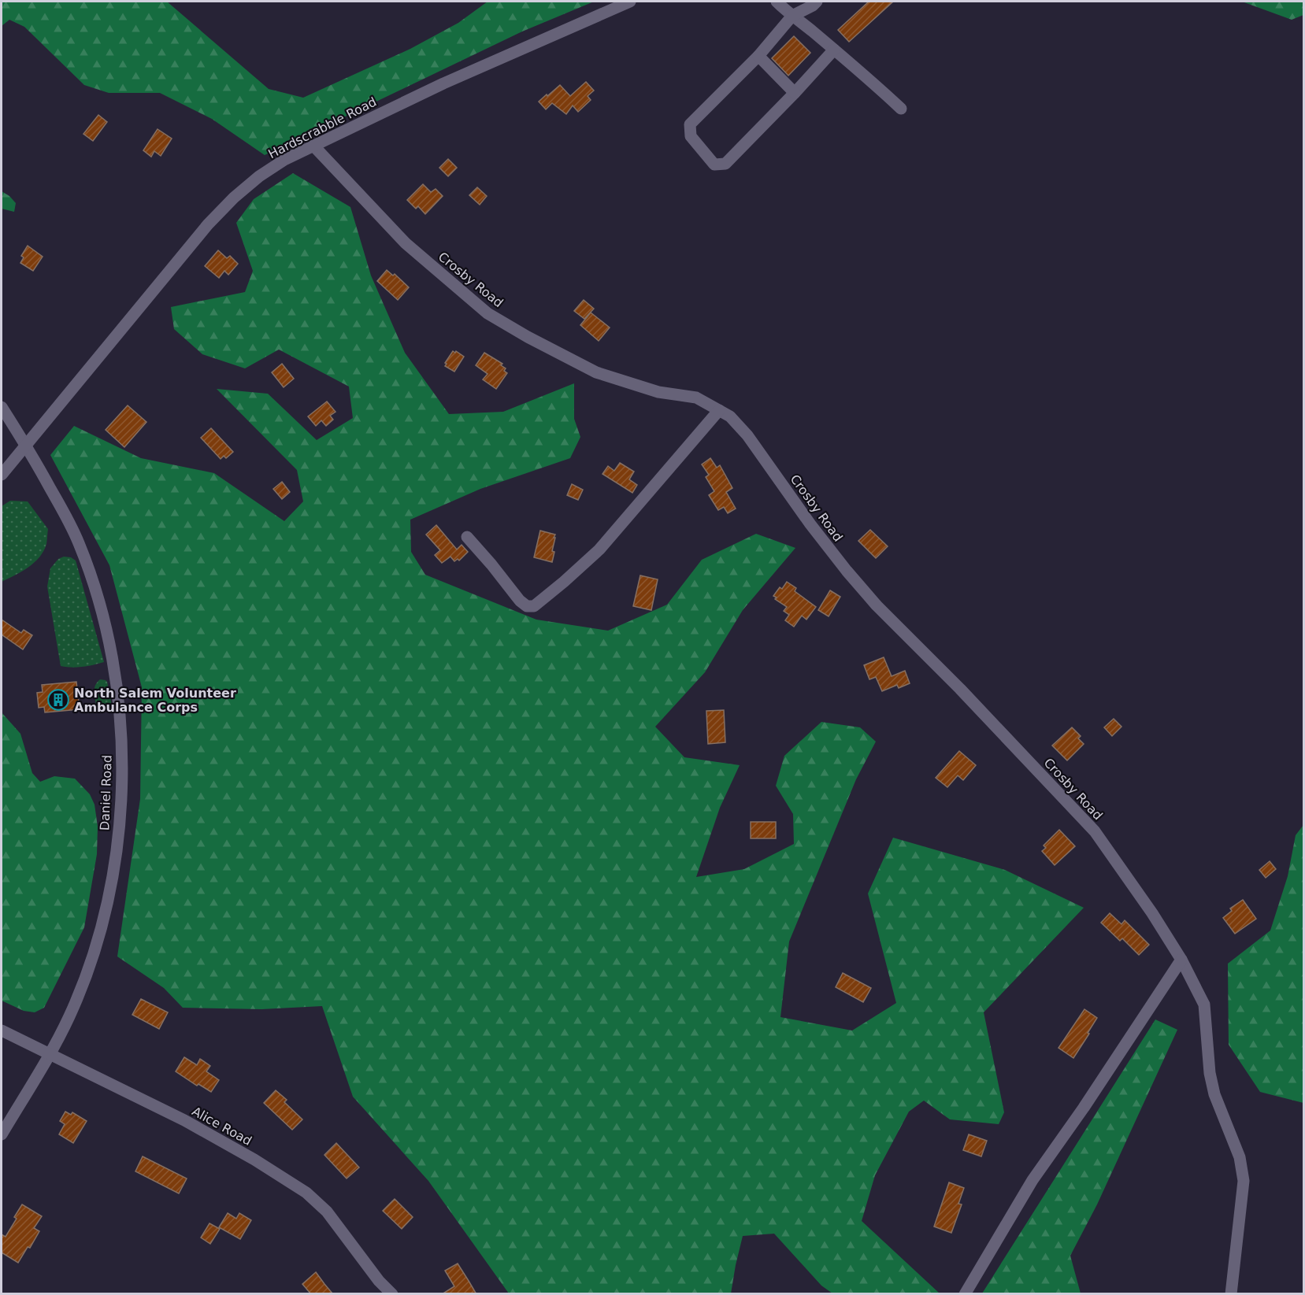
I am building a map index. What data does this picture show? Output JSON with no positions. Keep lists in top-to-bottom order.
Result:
{
  "streets": {
    "street": [
      "Hardscrabble Road",
      "Crosby Road",
      "Daniel Road",
      "Alice Road"
    ]
  },
  "crossings": [
    ["Hardscrabble Road", "Crosby Road"],
    ["Hardscrabble Road", "Daniel Road"],
    ["Daniel Road", "Alice Road"]
  ],
  "places": {
    "building": ["North Salem Volunteer Ambulance Corps"]
  }
}
